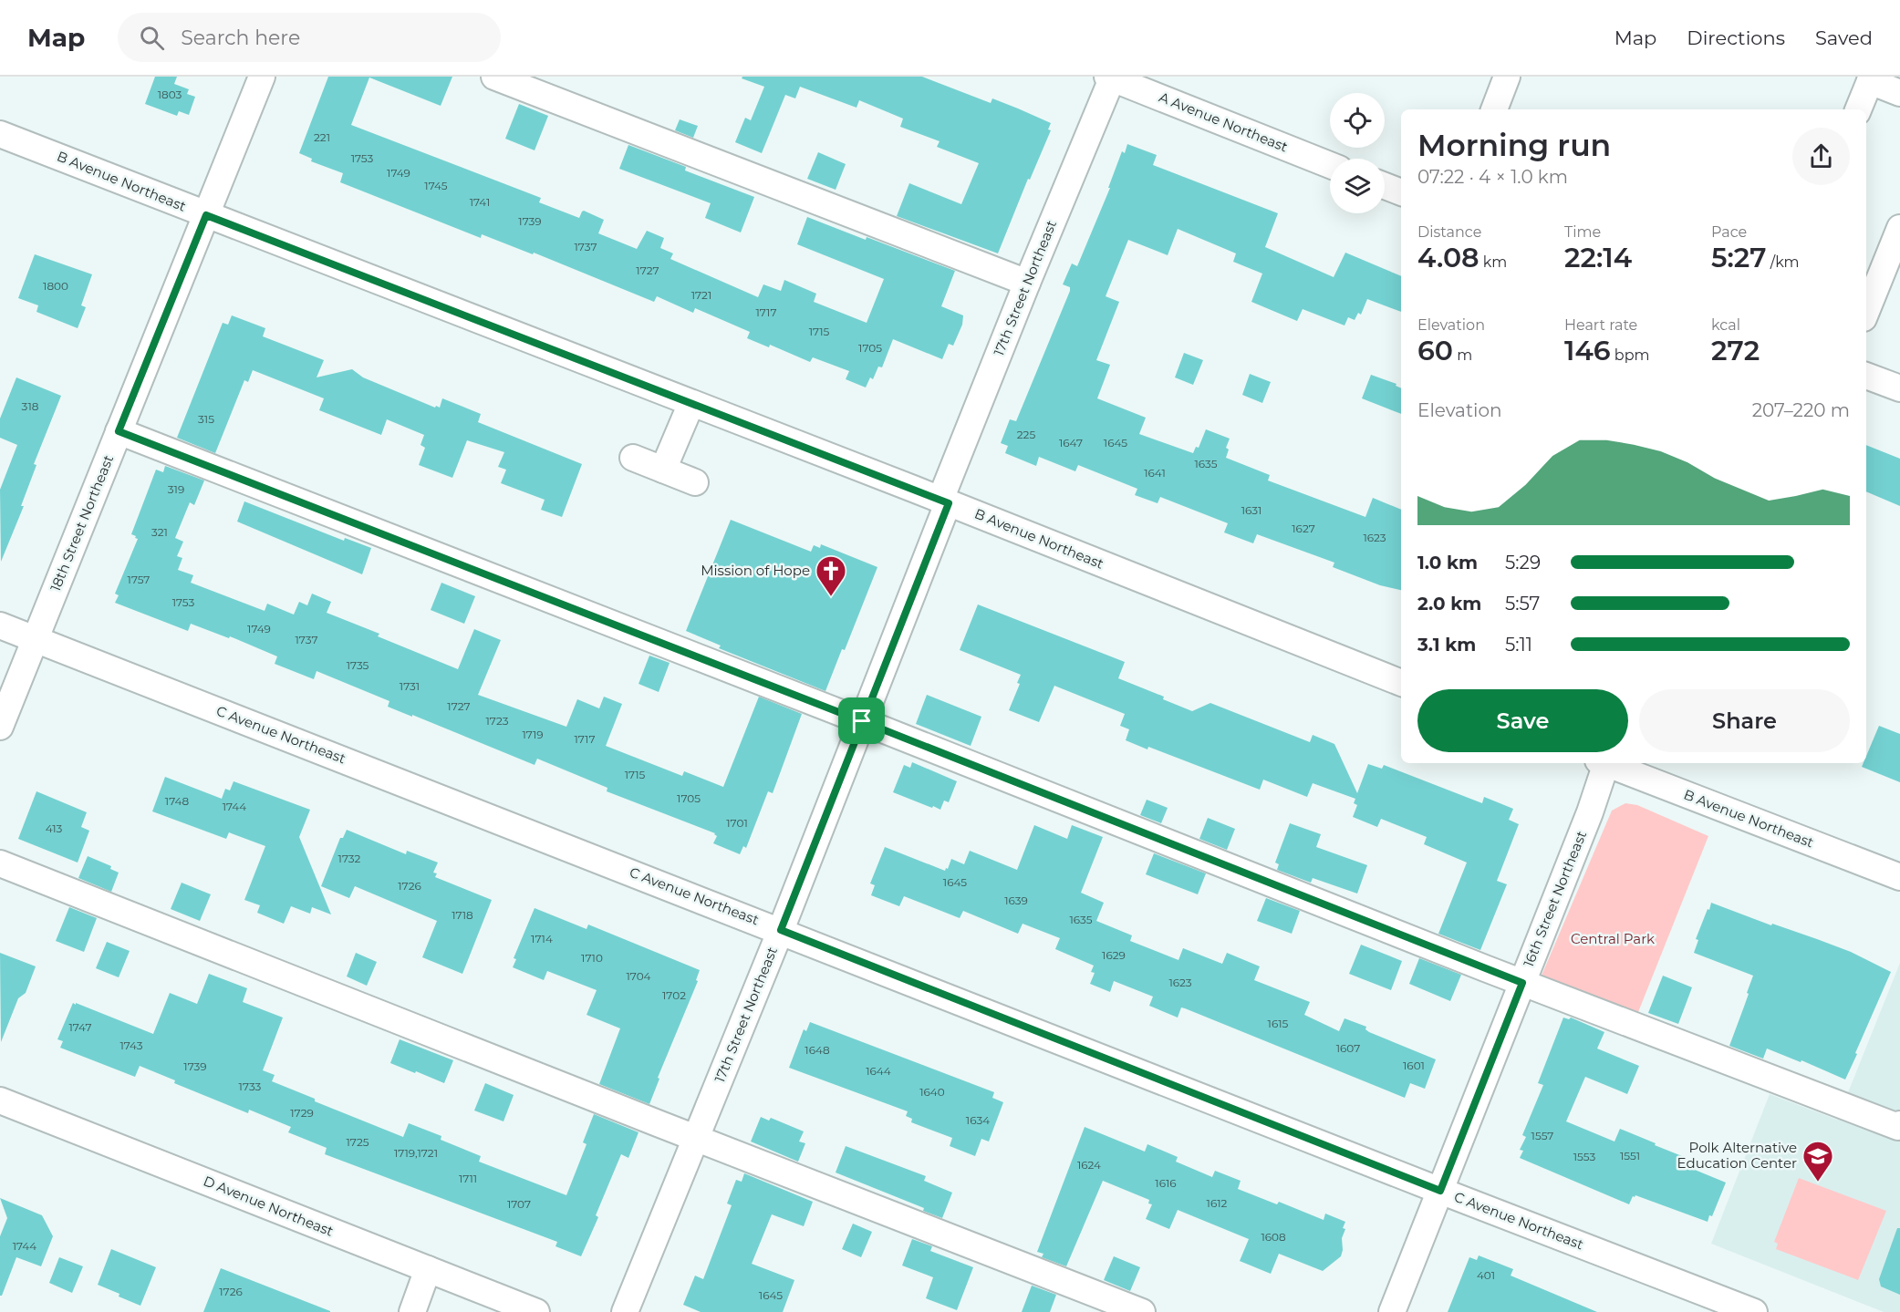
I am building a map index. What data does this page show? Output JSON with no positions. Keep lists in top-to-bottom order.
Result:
{
  "streets": {
    "street": [
      "A Avenue Northeast",
      "B Avenue Northeast",
      "17th Street Northeast",
      "18th Street Northeast",
      "C Avenue Northeast",
      "16th Street Northeast",
      "D Avenue Northeast"
    ]
  },
  "crossings": [
    ["A Avenue Northeast", "17th Street Northeast"],
    ["B Avenue Northeast", "17th Street Northeast"],
    ["B Avenue Northeast", "18th Street Northeast"],
    ["17th Street Northeast", "C Avenue Northeast"],
    ["18th Street Northeast", "C Avenue Northeast"],
    ["C Avenue Northeast", "16th Street Northeast"]
  ],
  "parks": ["Central Park"],
  "places": {
    "church": ["Mission of Hope"],
    "school or university": ["Polk Alternative Education Center"]
  },
  "house_numbers": [
    "1803",
    "221",
    "1753",
    "1749",
    "1745",
    "1741",
    "1739",
    "1737",
    "1727",
    "1800",
    "1721",
    "1717",
    "1715",
    "1705",
    "318",
    "315",
    "225",
    "1647",
    "1645",
    "1635",
    "1641",
    "319",
    "1631",
    "1627",
    "321",
    "1623",
    "1757",
    "1753",
    "1749",
    "1737",
    "1735",
    "1731",
    "1727",
    "1723",
    "1719",
    "1717",
    "1715",
    "1705",
    "1748",
    "1744",
    "1701",
    "413",
    "1732",
    "1645",
    "1726",
    "1639",
    "1718",
    "1635",
    "1714",
    "1629",
    "1710",
    "1704",
    "1623",
    "1702",
    "1615",
    "1747",
    "1743",
    "1607",
    "1648",
    "1601",
    "1739",
    "1644",
    "1733",
    "1640",
    "1729",
    "1634",
    "1557",
    "1725",
    "1719,1721",
    "1551",
    "1553",
    "1624",
    "1711",
    "1616",
    "1612",
    "1707",
    "1608",
    "1744",
    "401",
    "1726",
    "1645"
  ],
  "page": {
    "header": "Map",
    "search": "Search here",
    "nav": ["Map", "Directions", "Saved"],
    "heading": ["Morning run", "07:22 · 4 × 1.0 km"],
    "stats": [
      ["Distance", "4.08 km"],
      ["Time", "22:14"],
      ["Pace", "5:27 /km"],
      ["Elevation", "60 m"],
      ["Heart rate", "146 bpm"],
      ["kcal", "272"]
    ],
    "chart": ["Elevation", "207–220 m"],
    "list": [
      {
        "name": "1.0 km",
        "note": "5:29"
      },
      {
        "name": "2.0 km",
        "note": "5:57"
      },
      {
        "name": "3.1 km",
        "note": "5:11"
      }
    ],
    "buttons": ["Save", "Share"]
  }
}
